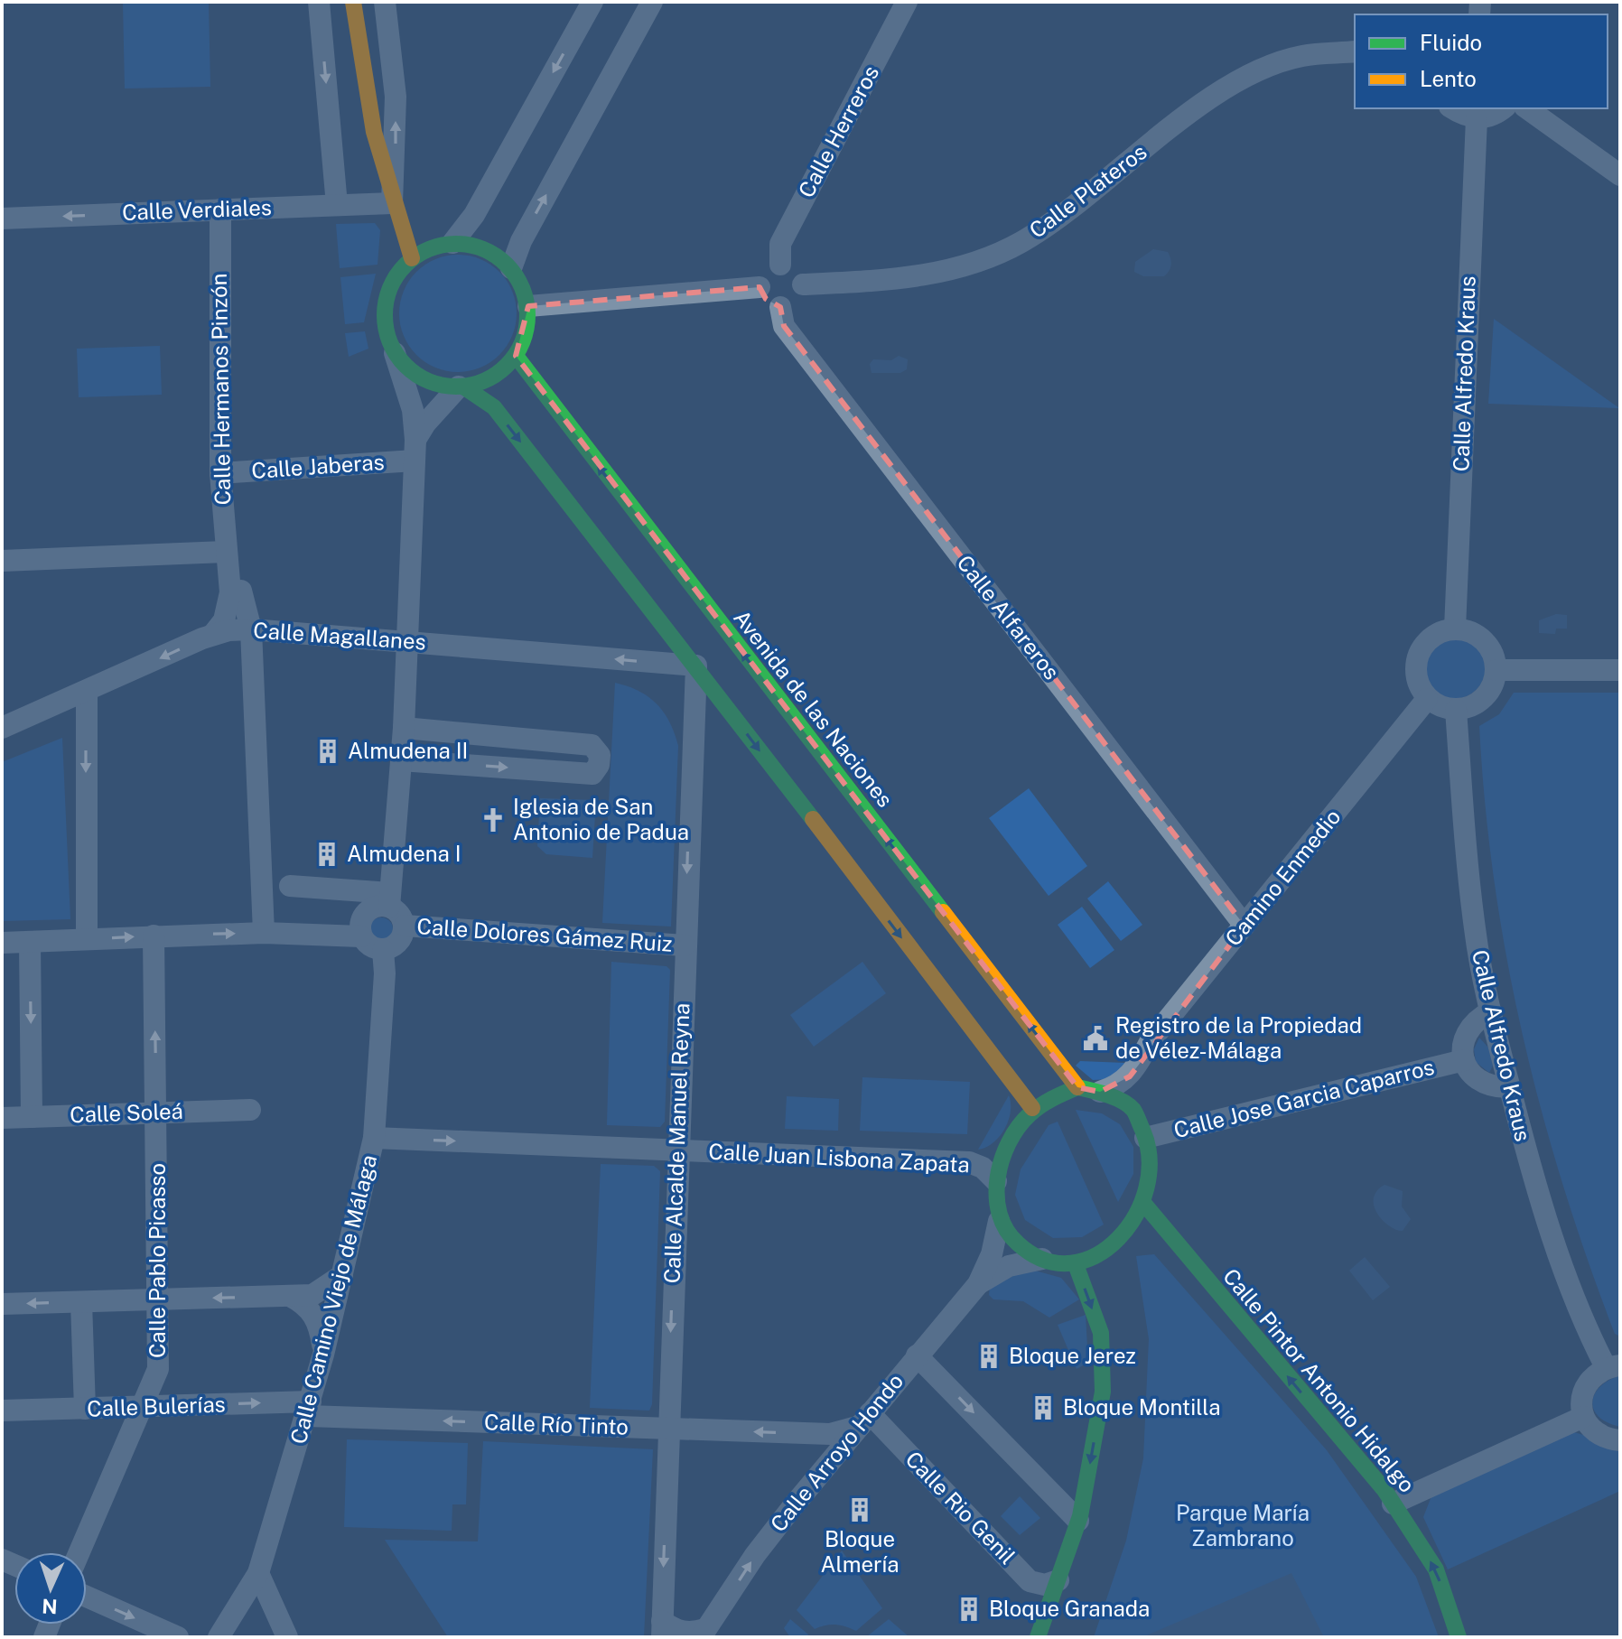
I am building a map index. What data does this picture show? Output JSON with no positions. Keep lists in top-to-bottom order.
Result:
{
  "streets": {
    "street": [
      "Calle Herreros",
      "Calle Plateros",
      "Calle Verdiales",
      "Calle Alfredo Kraus",
      "Calle Hermanos Pinzón",
      "Calle Jaberas",
      "Calle Alfareros",
      "Calle Magallanes",
      "Avenida de las Naciones",
      "Camino Enmedio",
      "Calle Dolores Gámez Ruiz",
      "Calle Jose Garcia Caparros",
      "Calle Soleá",
      "Calle Alcalde Manuel Reyna",
      "Calle Juan Lisbona Zapata",
      "Calle Pablo Picasso",
      "Calle Camino Viejo de Málaga",
      "Calle Pintor Antonio Hidalgo",
      "Calle Bulerías",
      "Calle Río Tinto",
      "Calle Arroyo Hondo",
      "Calle Rio Genil"
    ]
  },
  "crossings": [
    ["Calle Herreros", "Calle Plateros"],
    ["Calle Herreros", "Calle Alfareros"],
    ["Calle Plateros", "Calle Alfareros"],
    ["Calle Verdiales", "Calle Hermanos Pinzón"],
    ["Calle Alfredo Kraus", "Camino Enmedio"],
    ["Calle Hermanos Pinzón", "Calle Jaberas"],
    ["Calle Hermanos Pinzón", "Calle Magallanes"],
    ["Calle Alfareros", "Camino Enmedio"],
    ["Calle Magallanes", "Calle Alcalde Manuel Reyna"],
    ["Avenida de las Naciones", "Camino Enmedio"],
    ["Avenida de las Naciones", "Calle Jose Garcia Caparros"],
    ["Avenida de las Naciones", "Calle Juan Lisbona Zapata"],
    ["Avenida de las Naciones", "Calle Pintor Antonio Hidalgo"],
    ["Avenida de las Naciones", "Calle Arroyo Hondo"],
    ["Camino Enmedio", "Calle Jose Garcia Caparros"],
    ["Camino Enmedio", "Calle Juan Lisbona Zapata"],
    ["Camino Enmedio", "Calle Pintor Antonio Hidalgo"],
    ["Camino Enmedio", "Calle Arroyo Hondo"],
    ["Calle Dolores Gámez Ruiz", "Calle Alcalde Manuel Reyna"],
    ["Calle Dolores Gámez Ruiz", "Calle Camino Viejo de Málaga"],
    ["Calle Jose Garcia Caparros", "Calle Juan Lisbona Zapata"],
    ["Calle Jose Garcia Caparros", "Calle Pintor Antonio Hidalgo"],
    ["Calle Jose Garcia Caparros", "Calle Arroyo Hondo"],
    ["Calle Soleá", "Calle Pablo Picasso"],
    ["Calle Alcalde Manuel Reyna", "Calle Juan Lisbona Zapata"],
    ["Calle Alcalde Manuel Reyna", "Calle Río Tinto"],
    ["Calle Alcalde Manuel Reyna", "Calle Arroyo Hondo"],
    ["Calle Juan Lisbona Zapata", "Calle Camino Viejo de Málaga"],
    ["Calle Juan Lisbona Zapata", "Calle Pintor Antonio Hidalgo"],
    ["Calle Juan Lisbona Zapata", "Calle Arroyo Hondo"],
    ["Calle Pablo Picasso", "Calle Bulerías"],
    ["Calle Camino Viejo de Málaga", "Calle Bulerías"],
    ["Calle Camino Viejo de Málaga", "Calle Río Tinto"],
    ["Calle Pintor Antonio Hidalgo", "Calle Arroyo Hondo"],
    ["Calle Bulerías", "Calle Río Tinto"],
    ["Calle Río Tinto", "Calle Arroyo Hondo"],
    ["Calle Río Tinto", "Calle Rio Genil"],
    ["Calle Arroyo Hondo", "Calle Rio Genil"]
  ],
  "one_way": [
    "Calle Verdiales",
    "Calle Alcalde Manuel Reyna",
    "Calle Juan Lisbona Zapata",
    "Calle Pintor Antonio Hidalgo",
    "Calle Río Tinto"
  ],
  "parks": ["Parque María Zambrano"],
  "places": {
    "building": [
      "Almudena II",
      "Almudena I",
      "Bloque Jerez",
      "Bloque Montilla",
      "Bloque Almería",
      "Bloque Granada"
    ],
    "church": ["Iglesia de San Antonio de Padua"],
    "public building": ["Registro de la Propiedad de Vélez-Málaga"]
  },
  "legend": ["Fluido", "Lento"],
  "north": "bottom"
}
